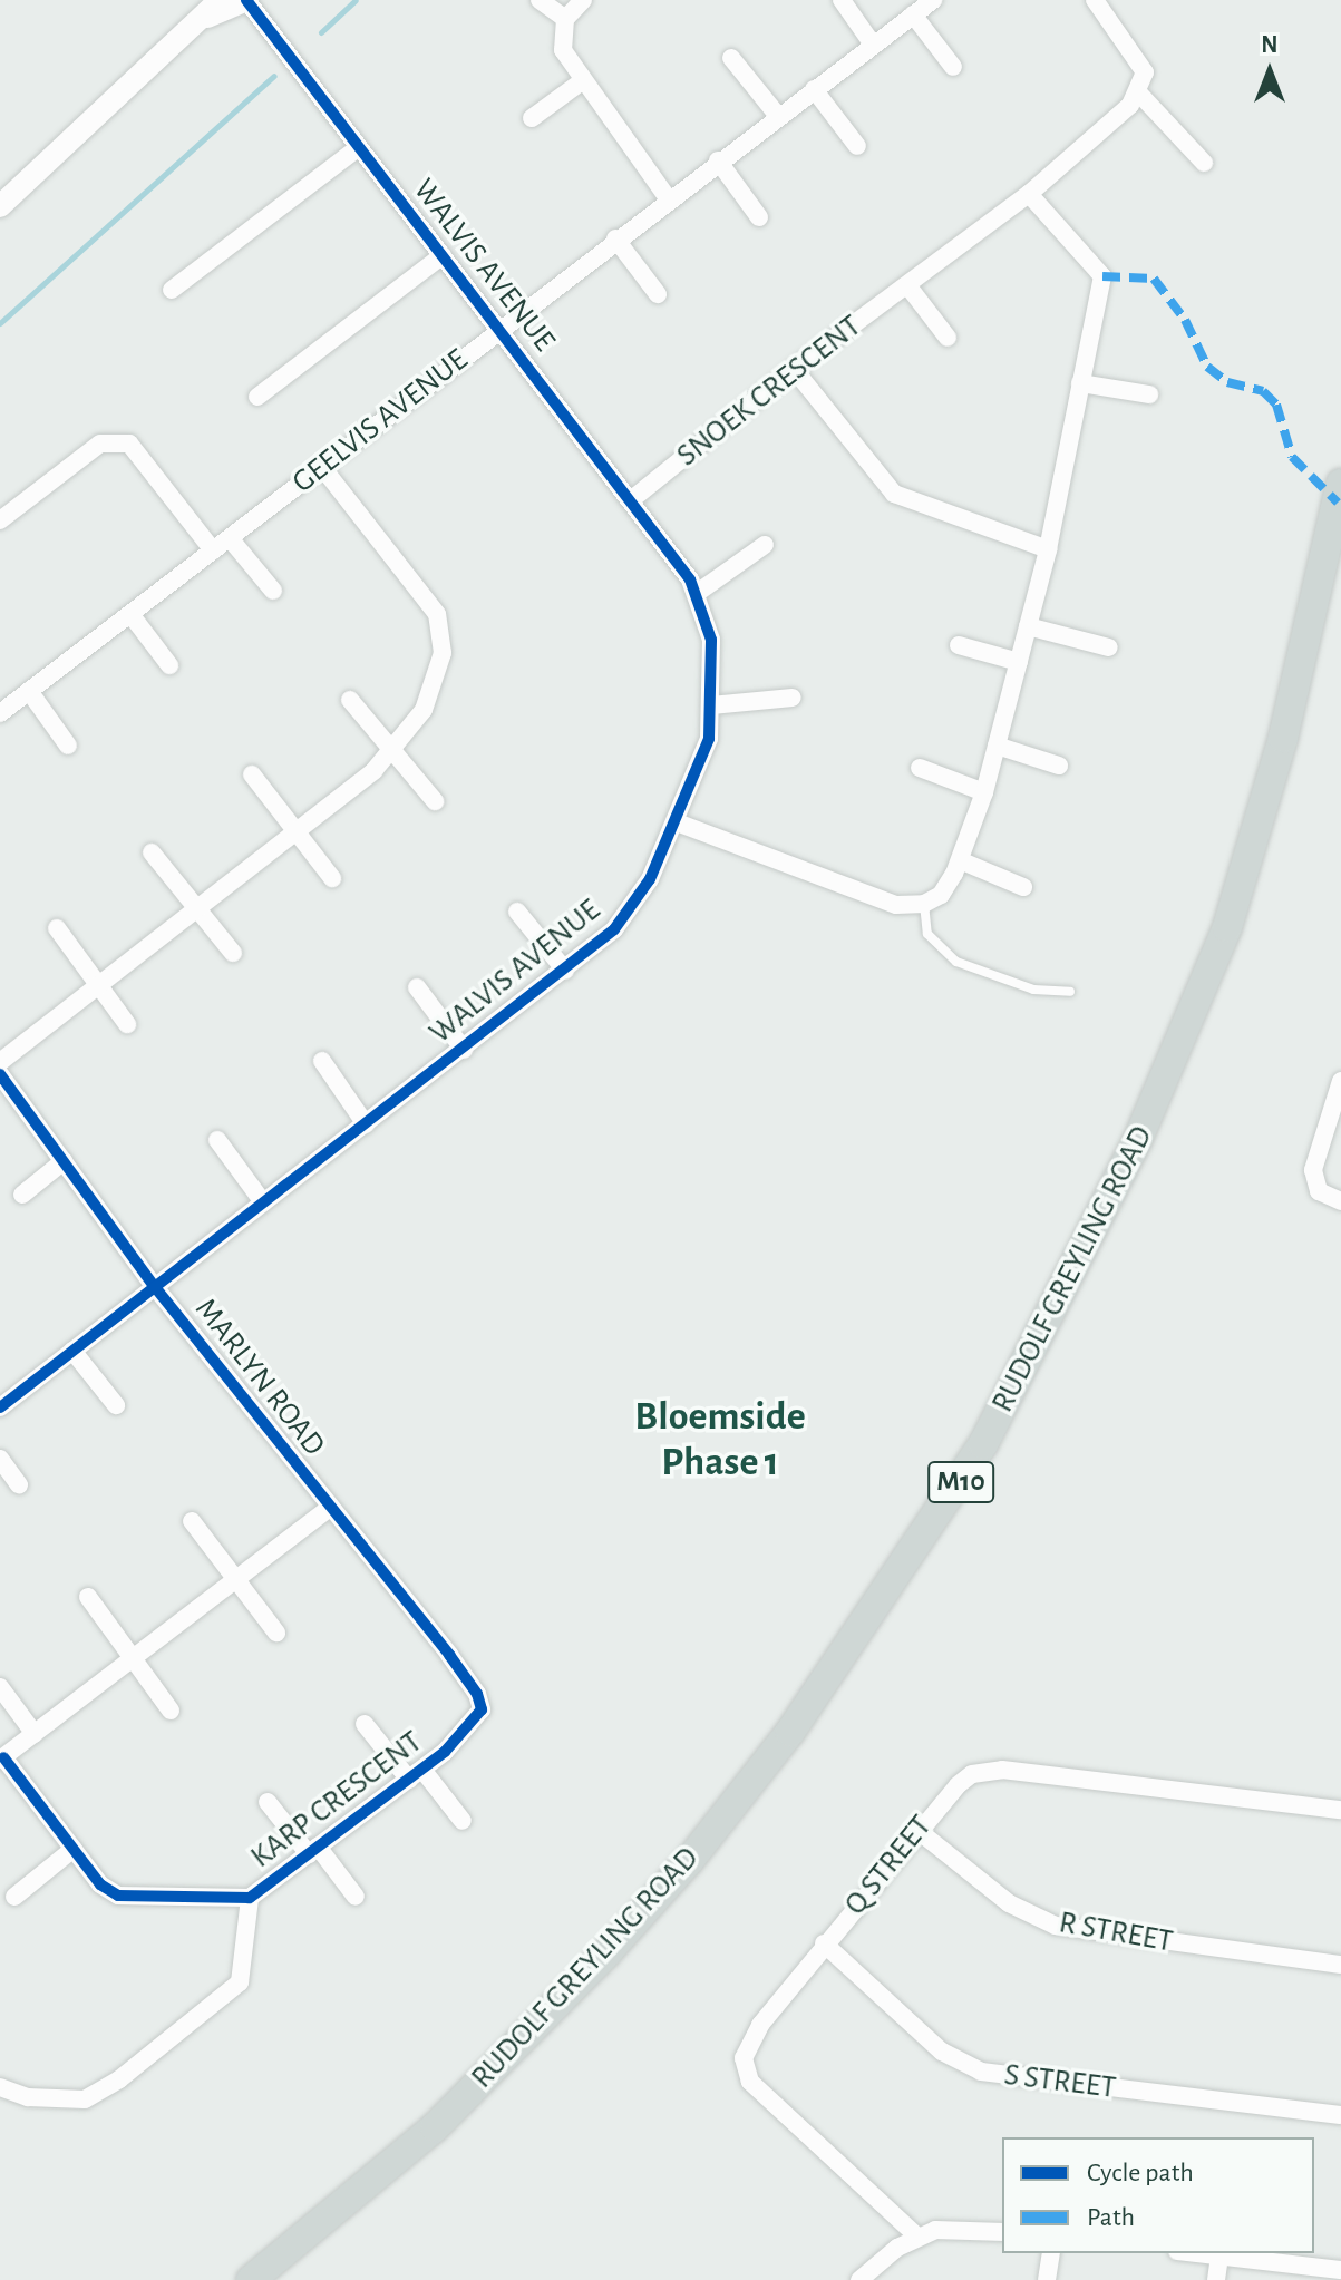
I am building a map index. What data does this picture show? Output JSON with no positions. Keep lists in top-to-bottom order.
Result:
{
  "streets": {
    "main road": ["RUDOLF GREYLING ROAD", "M10"],
    "street": [
      "WALVIS AVENUE",
      "SNOEK CRESCENT",
      "GEELVIS AVENUE",
      "MARLYN ROAD",
      "KARP CRESCENT",
      "Q STREET",
      "R STREET",
      "S STREET"
    ]
  },
  "crossings": [
    ["WALVIS AVENUE", "SNOEK CRESCENT"],
    ["WALVIS AVENUE", "GEELVIS AVENUE"],
    ["WALVIS AVENUE", "MARLYN ROAD"],
    ["MARLYN ROAD", "KARP CRESCENT"],
    ["Q STREET", "R STREET"],
    ["Q STREET", "S STREET"]
  ],
  "districts": ["Bloemside Phase 1"],
  "legend": ["Cycle path", "Path"],
  "north": "top"
}
